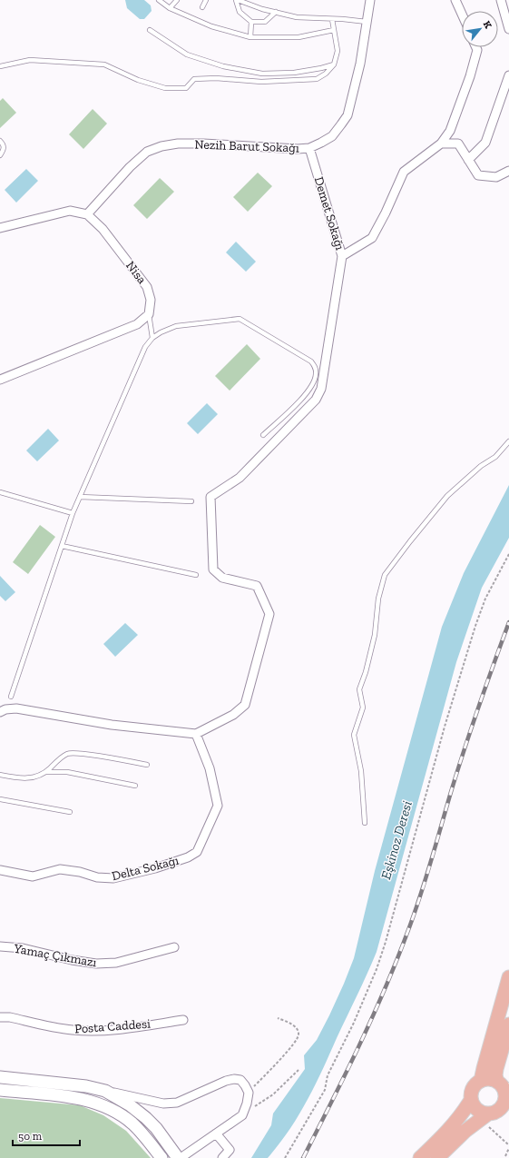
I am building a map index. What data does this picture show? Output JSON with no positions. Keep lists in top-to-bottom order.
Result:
{
  "streets": {
    "street": [
      "Nezih Barut Sokağı",
      "Demet Sokağı",
      "Nisa",
      "Delta Sokağı",
      "Yamaç Çıkmazı",
      "Posta Caddesi"
    ]
  },
  "crossings": [
    ["Nezih Barut Sokağı", "Demet Sokağı"],
    ["Nezih Barut Sokağı", "Nisa"]
  ],
  "water": ["Eşkinoz Deresi"],
  "scale_bar": "50 m",
  "north": "top right"
}
